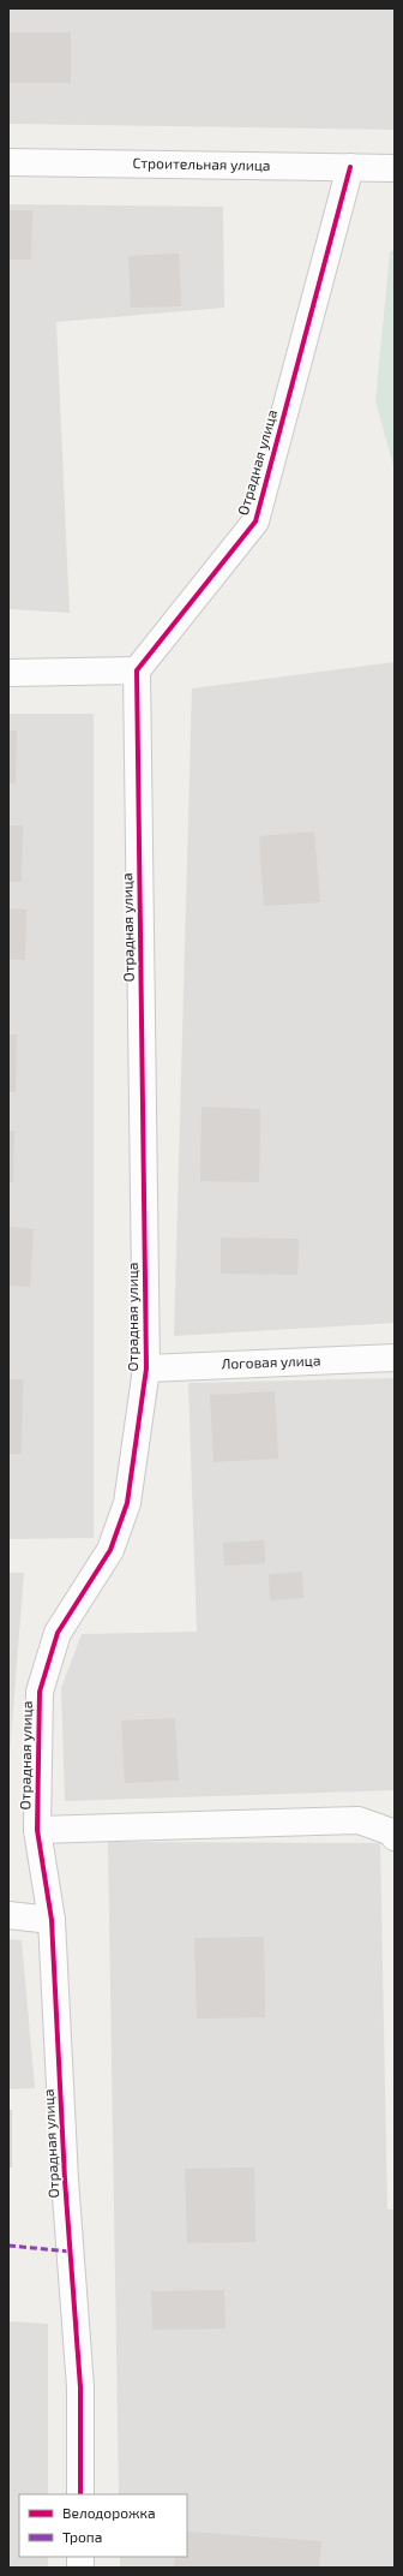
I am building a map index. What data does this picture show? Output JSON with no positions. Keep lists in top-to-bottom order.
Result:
{
  "streets": {
    "street": ["Строительная улица", "Отрадная улица", "Логовая улица"]
  },
  "crossings": [
    ["Строительная улица", "Отрадная улица"],
    ["Отрадная улица", "Логовая улица"]
  ],
  "legend": ["Велодорожка", "Тропа"]
}
